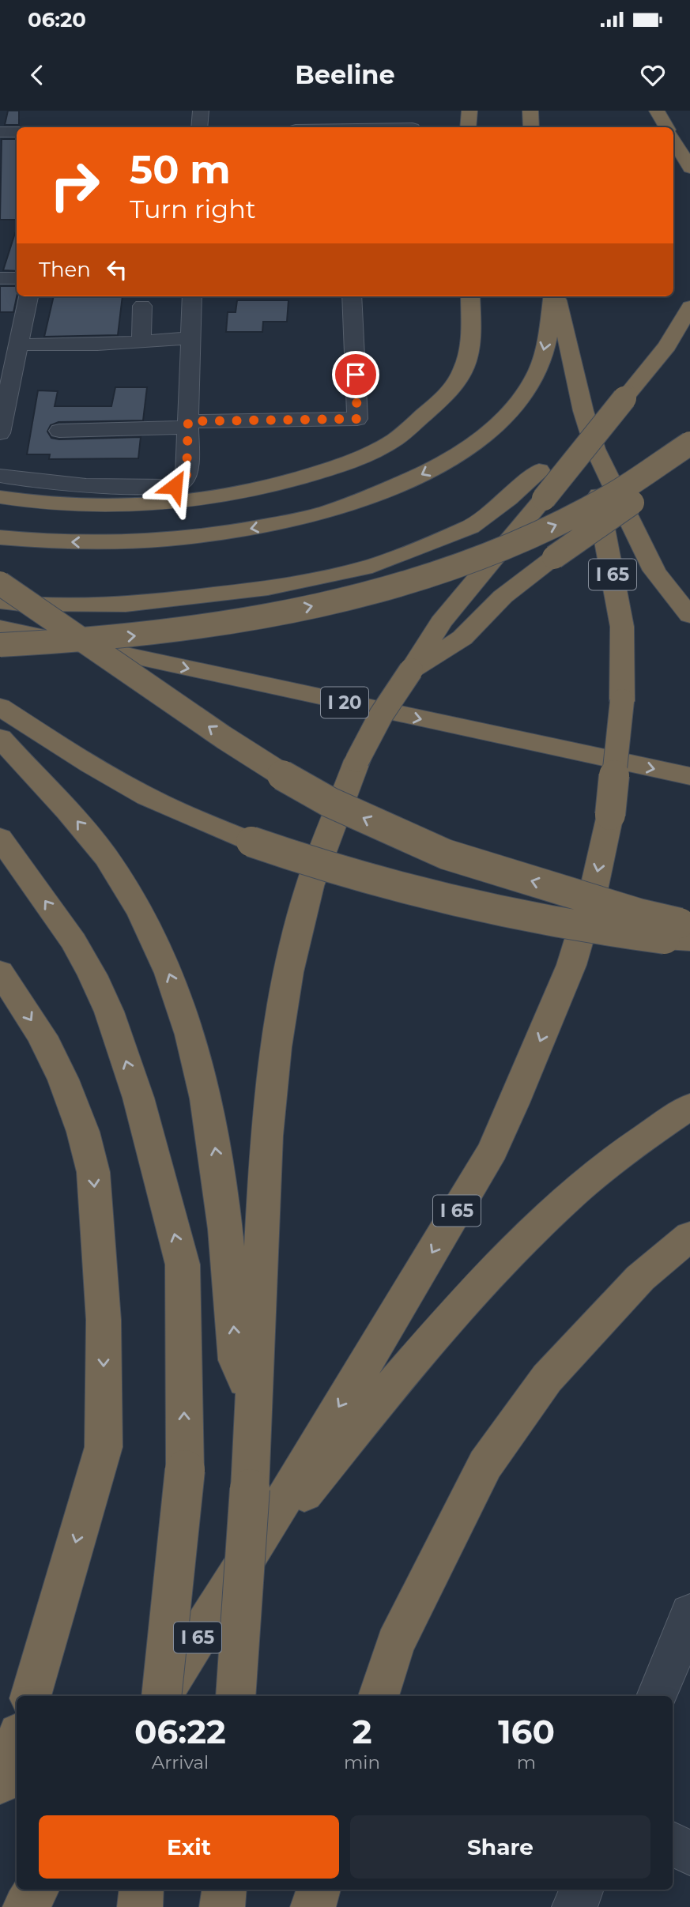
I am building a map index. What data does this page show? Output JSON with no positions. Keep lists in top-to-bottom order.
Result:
{
  "streets": {
    "highway": ["I 65", "I 20"]
  },
  "page": {
    "status": "06:20",
    "header": "Beeline",
    "turn": ["50 m", "Turn right"],
    "then": "Then",
    "eta": [
      "06:22",
      "Arrival",
      "2",
      "min",
      "160",
      "m"
    ],
    "buttons": ["Exit", "Share"]
  }
}
